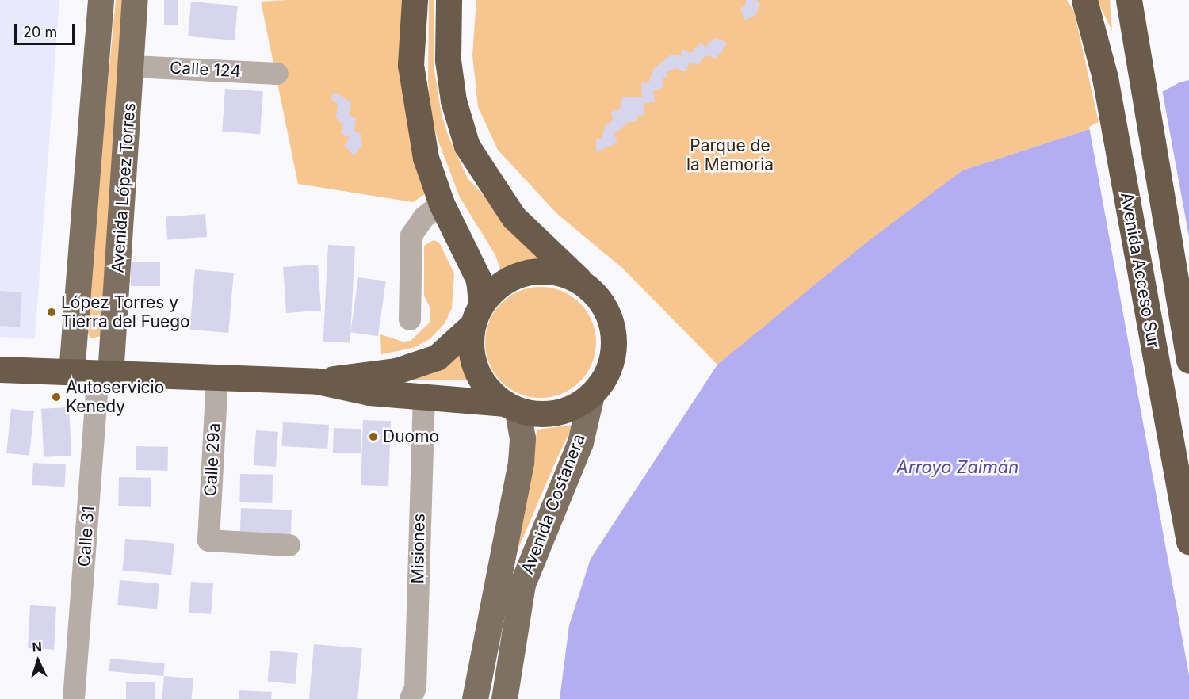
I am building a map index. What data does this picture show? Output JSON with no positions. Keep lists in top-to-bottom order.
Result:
{
  "streets": {
    "highway": ["Avenida Acceso Sur"],
    "main road": ["Avenida López Torres", "Avenida Costanera"],
    "street": [
      "Calle 124",
      "Calle 29a",
      "Calle 31",
      "Misiones"
    ]
  },
  "crossings": [
    ["Calle 124", "Avenida López Torres"],
    ["Avenida López Torres", "Calle 31"]
  ],
  "water": ["Arroyo Zaimán"],
  "parks": ["Parque de la Memoria"],
  "places": ["López Torres y Tierra del Fuego", "Autoservicio Kenedy", "Duomo"],
  "scale_bar": "20 m",
  "north": "top"
}
